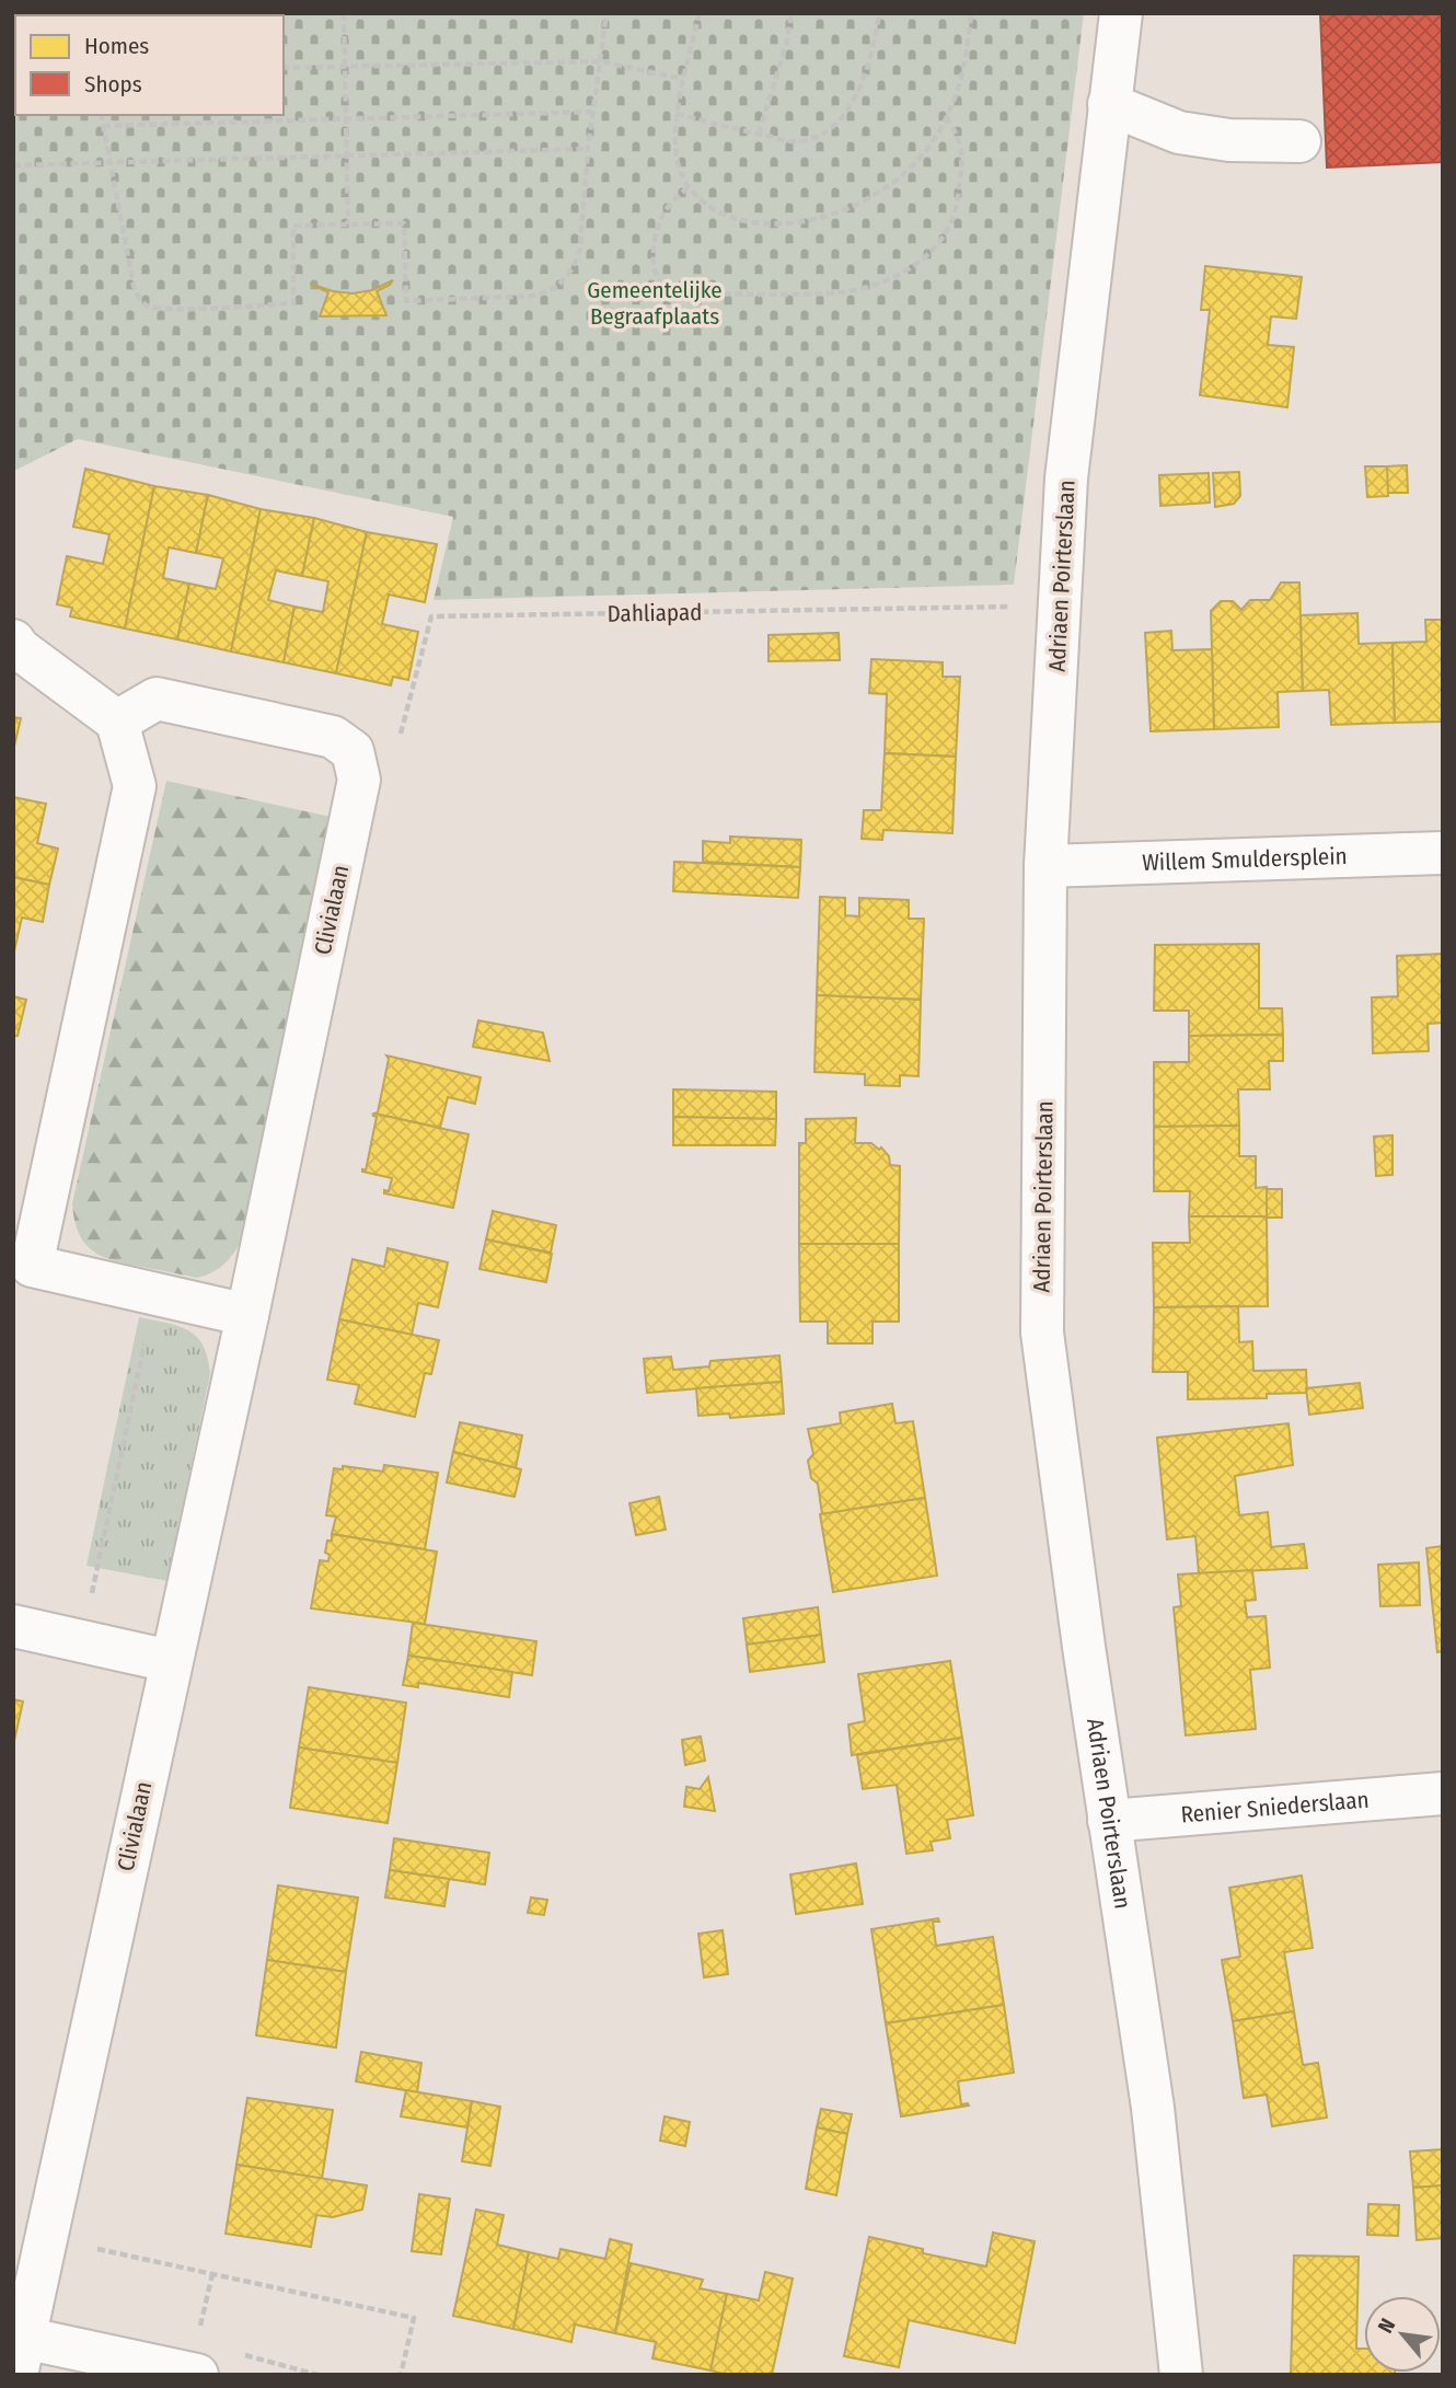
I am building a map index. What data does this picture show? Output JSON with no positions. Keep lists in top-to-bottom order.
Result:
{
  "streets": {
    "street": [
      "Adriaen Poirterslaan",
      "Willem Smuldersplein",
      "Clivialaan",
      "Renier Sniederslaan"
    ],
    "path": ["Dahliapad"]
  },
  "crossings": [
    ["Adriaen Poirterslaan", "Dahliapad"],
    ["Adriaen Poirterslaan", "Willem Smuldersplein"],
    ["Adriaen Poirterslaan", "Renier Sniederslaan"],
    ["Dahliapad", "Clivialaan"]
  ],
  "parks": ["Gemeentelijke Begraafplaats"],
  "legend": ["Homes", "Shops"],
  "north": "top left"
}
